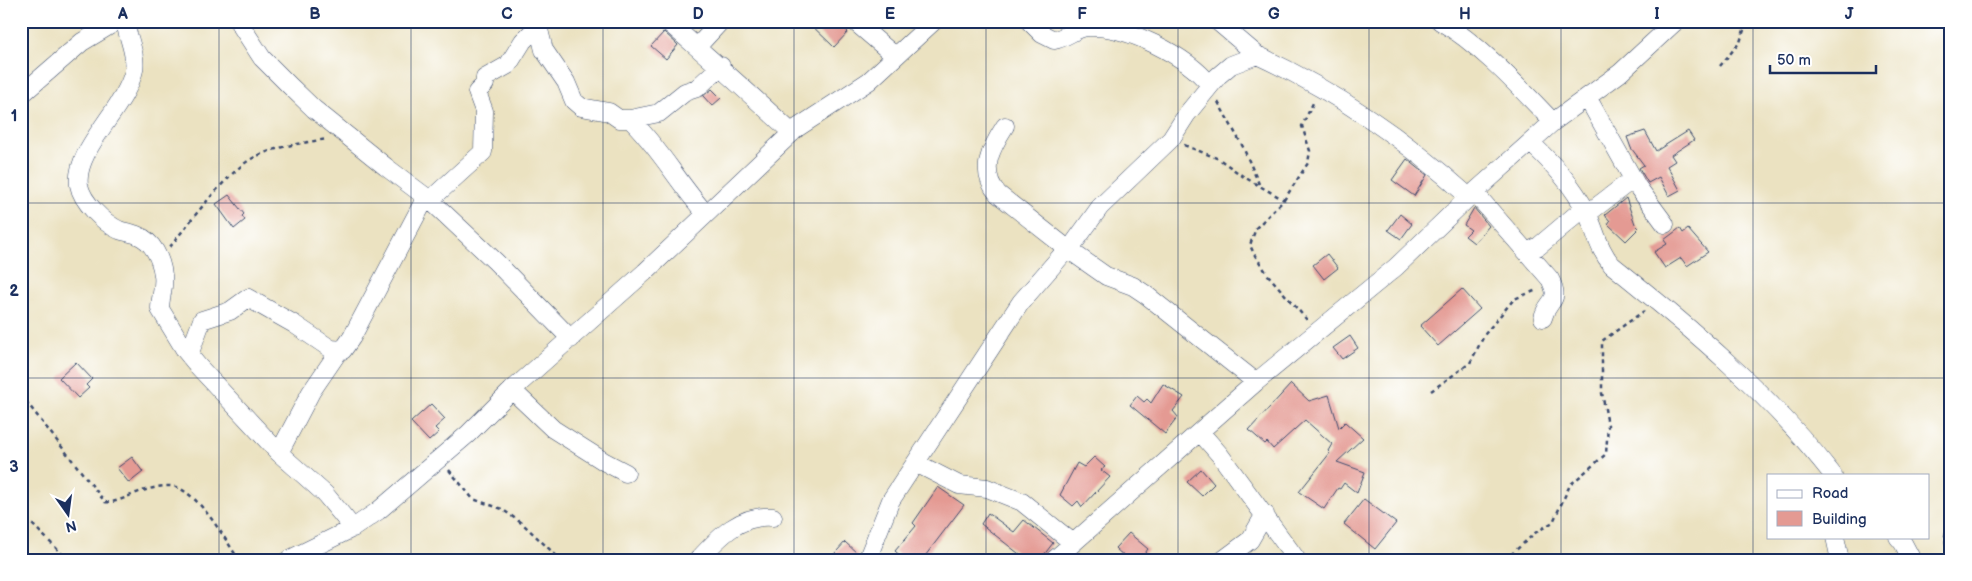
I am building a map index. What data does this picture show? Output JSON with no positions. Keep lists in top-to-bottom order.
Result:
{
  "legend": ["Road", "Building"],
  "scale_bar": "50 m",
  "north": "bottom",
  "grid": {
    "columns": [
      "A",
      "B",
      "C",
      "D",
      "E",
      "F",
      "G",
      "H",
      "I",
      "J"
    ],
    "rows": ["1", "2", "3"]
  }
}
